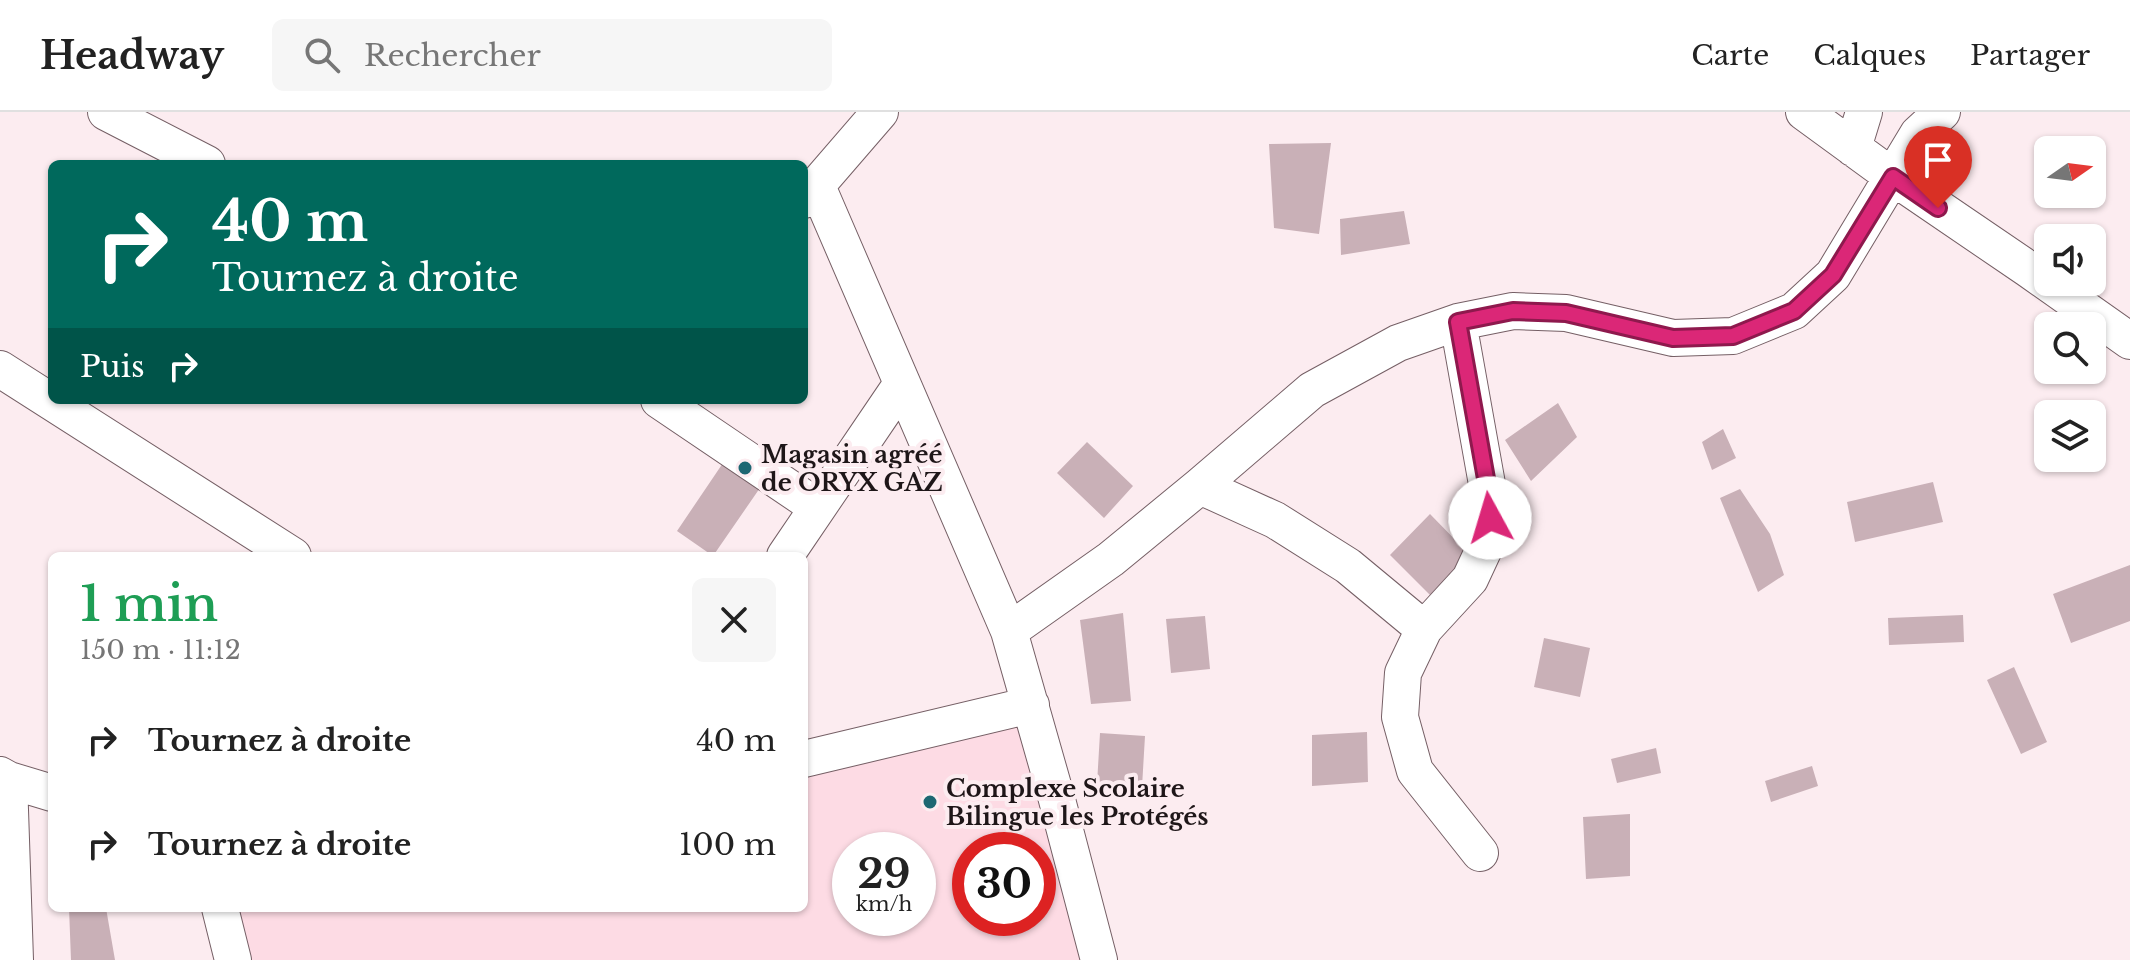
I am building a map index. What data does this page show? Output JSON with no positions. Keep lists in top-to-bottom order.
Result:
{
  "places": ["Magasin agréé de ORYX GAZ", "Complexe Scolaire Bilingue les Protégés"],
  "north": "right",
  "page": {
    "header": "Headway",
    "search": "Rechercher",
    "nav": ["Carte", "Calques", "Partager"],
    "turn": ["40 m", "Tournez à droite"],
    "then": "Puis",
    "heading": ["1 min", "150 m · 11:12"],
    "list": [
      {
        "name": "Tournez à droite",
        "value": "40 m"
      },
      {
        "name": "Tournez à droite",
        "value": "100 m"
      }
    ],
    "speed": "29 km/h",
    "limit": "30"
  }
}
